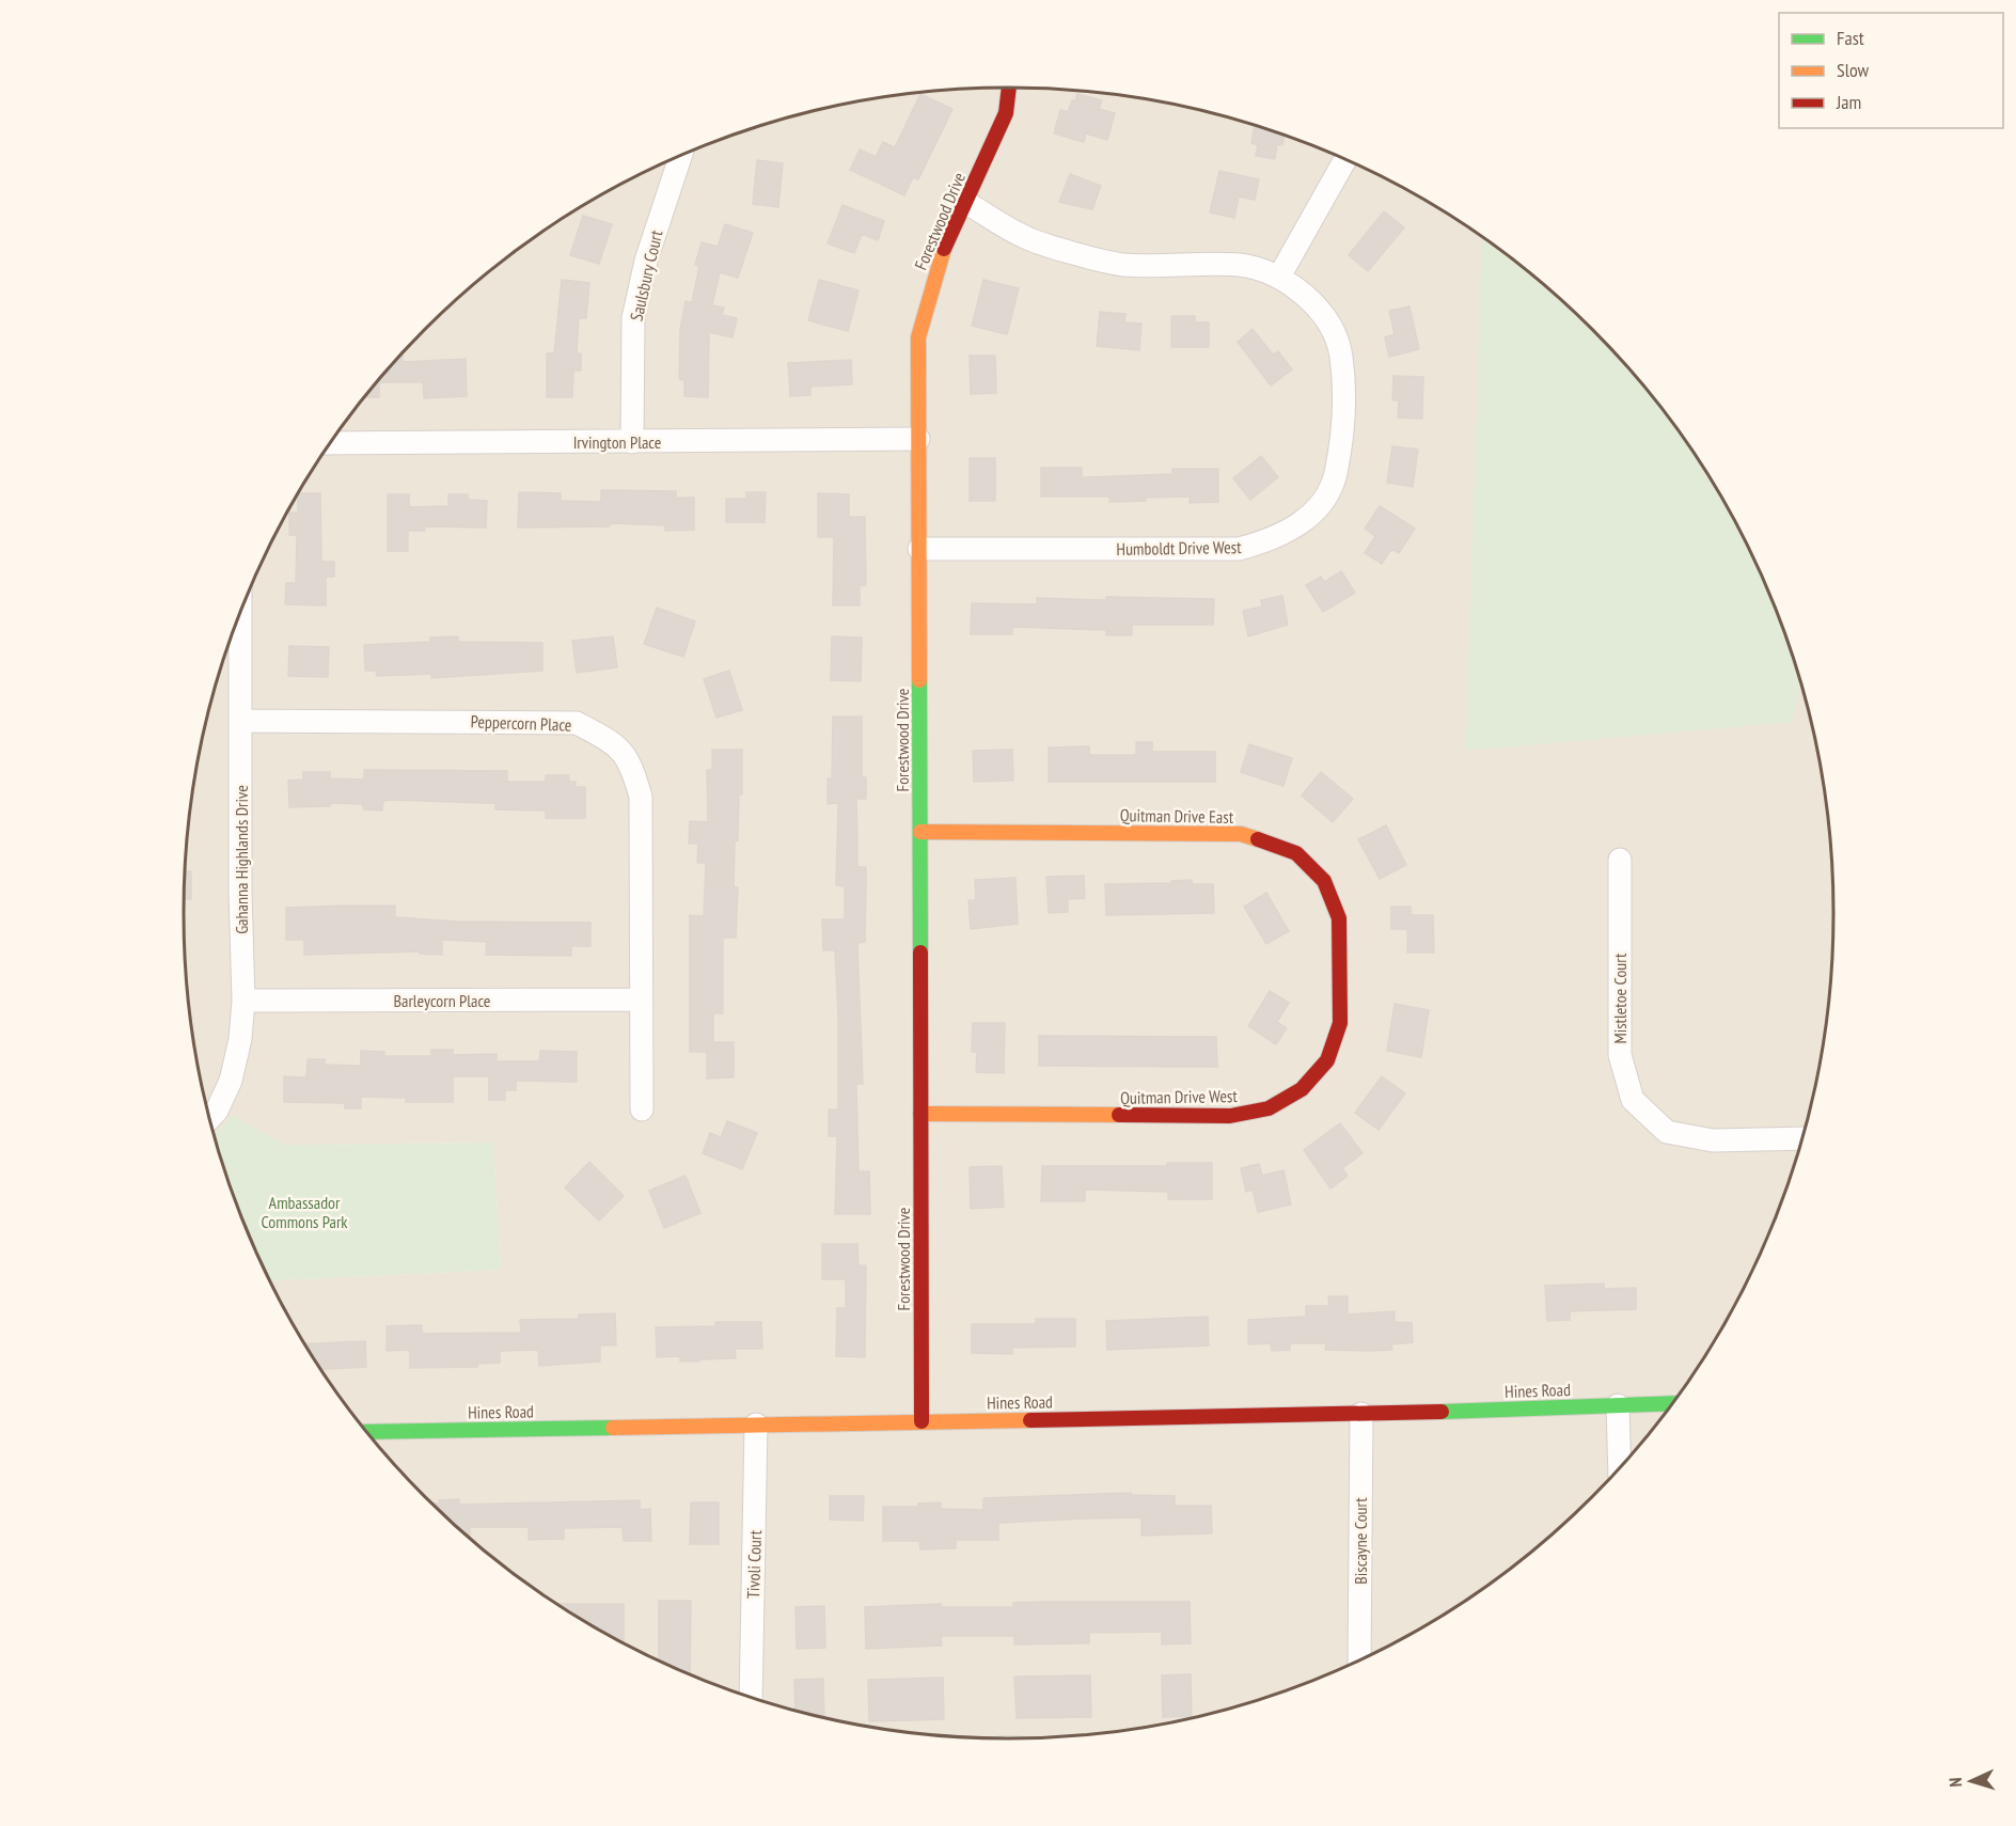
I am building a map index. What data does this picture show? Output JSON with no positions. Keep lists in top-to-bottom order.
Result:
{
  "streets": {
    "street": [
      "Forestwood Drive",
      "Saulsbury Court",
      "Irvington Place",
      "Humboldt Drive West",
      "Peppercorn Place",
      "Quitman Drive East",
      "Gahanna Highlands Drive",
      "Mistletoe Court",
      "Barleycorn Place",
      "Quitman Drive West",
      "Hines Road",
      "Biscayne Court",
      "Tivoli Court"
    ]
  },
  "crossings": [
    ["Forestwood Drive", "Irvington Place"],
    ["Forestwood Drive", "Humboldt Drive West"],
    ["Forestwood Drive", "Quitman Drive East"],
    ["Forestwood Drive", "Quitman Drive West"],
    ["Forestwood Drive", "Hines Road"],
    ["Saulsbury Court", "Irvington Place"],
    ["Peppercorn Place", "Gahanna Highlands Drive"],
    ["Peppercorn Place", "Barleycorn Place"],
    ["Quitman Drive East", "Quitman Drive West"],
    ["Gahanna Highlands Drive", "Barleycorn Place"],
    ["Hines Road", "Biscayne Court"],
    ["Hines Road", "Tivoli Court"]
  ],
  "parks": ["Ambassador Commons Park"],
  "legend": ["Fast", "Slow", "Jam"],
  "north": "left"
}
